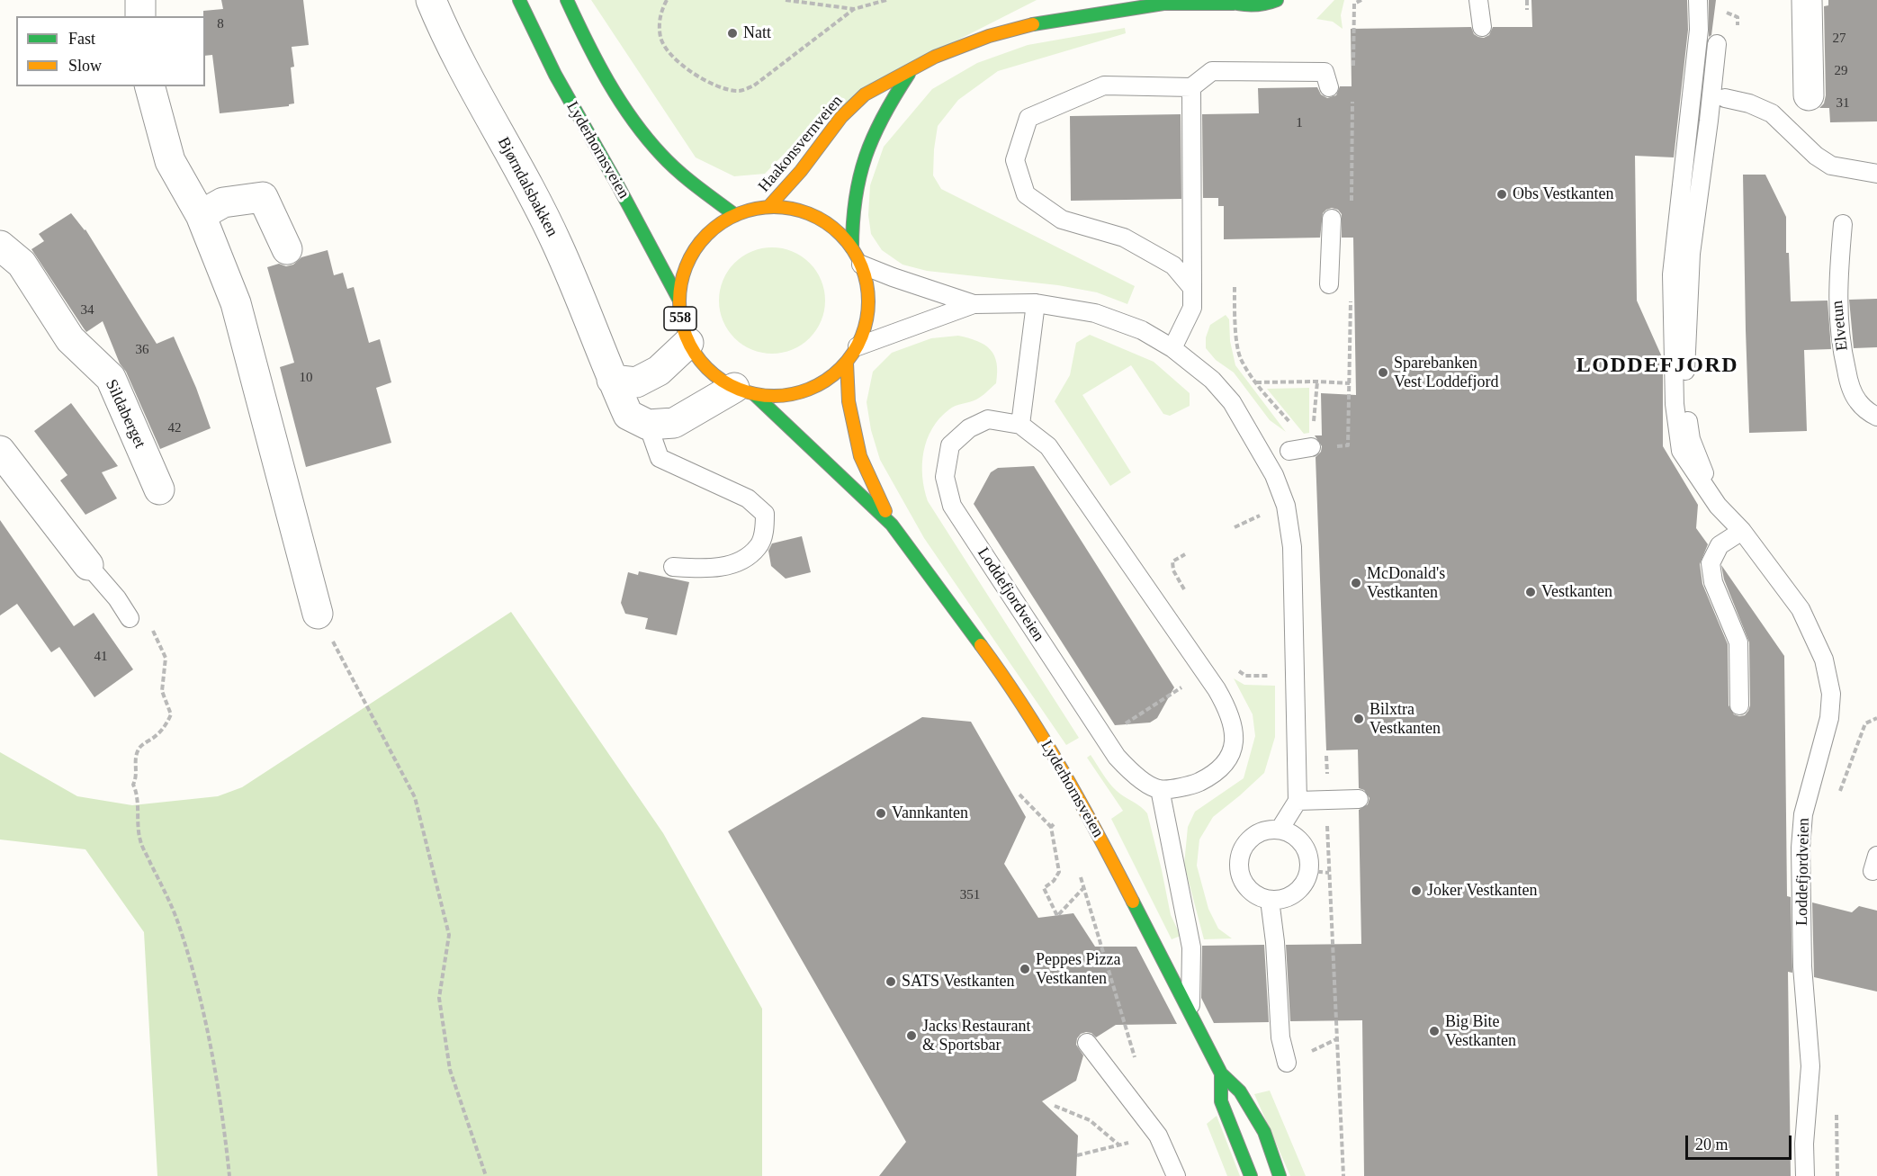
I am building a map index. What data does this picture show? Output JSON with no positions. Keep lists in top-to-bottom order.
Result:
{
  "streets": {
    "main road": ["Haakonsvernveien", "Lyderhornsveien", "558"],
    "street": ["Bjørndalsbakken", "Sildaberget"],
    "lane": ["Elvetun", "Loddefjordveien"]
  },
  "crossings": [
    ["Haakonsvernveien", "Lyderhornsveien"],
    ["Haakonsvernveien", "558"],
    ["Lyderhornsveien", "558"]
  ],
  "districts": ["LODDEFJORD"],
  "places": [
    "Natt",
    "Obs Vestkanten",
    "Sparebanken Vest Loddefjord",
    "McDonald's Vestkanten",
    "Vestkanten",
    "Bilxtra Vestkanten",
    "Vannkanten",
    "Joker Vestkanten",
    "Peppes Pizza Vestkanten",
    "SATS Vestkanten",
    "Big Bite Vestkanten",
    "Jacks Restaurant & Sportsbar"
  ],
  "house_numbers": [
    "8",
    "27",
    "29",
    "31",
    "1",
    "34",
    "36",
    "10",
    "42",
    "41",
    "351"
  ],
  "legend": ["Fast", "Slow"],
  "scale_bar": "20 m"
}
